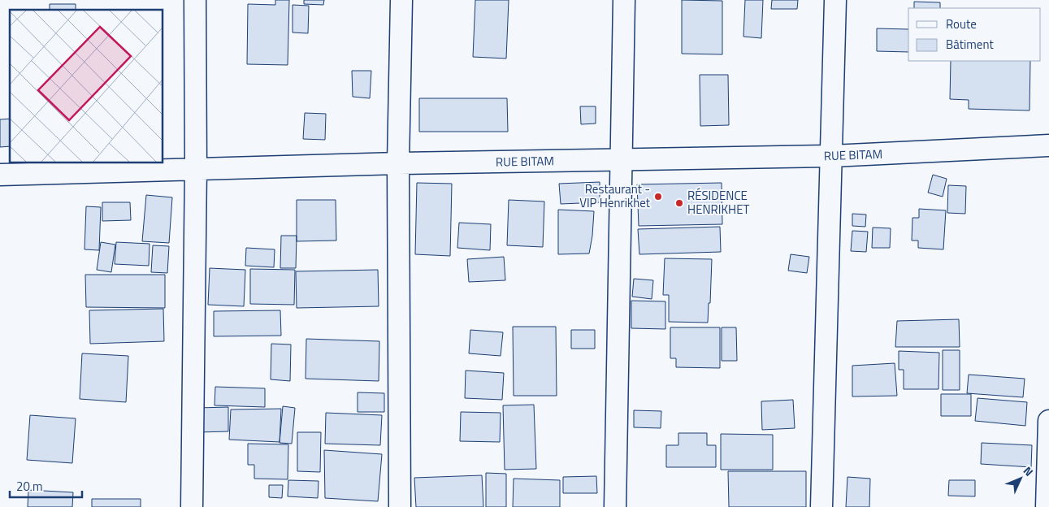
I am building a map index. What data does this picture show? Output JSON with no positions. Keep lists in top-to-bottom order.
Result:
{
  "streets": {
    "street": ["RUE BITAM"]
  },
  "places": ["Restaurant - VIP Henrikhet", "RÉSIDENCE HENRIKHET"],
  "legend": ["Route", "Bâtiment"],
  "scale_bar": "20 m",
  "north": "top right"
}
